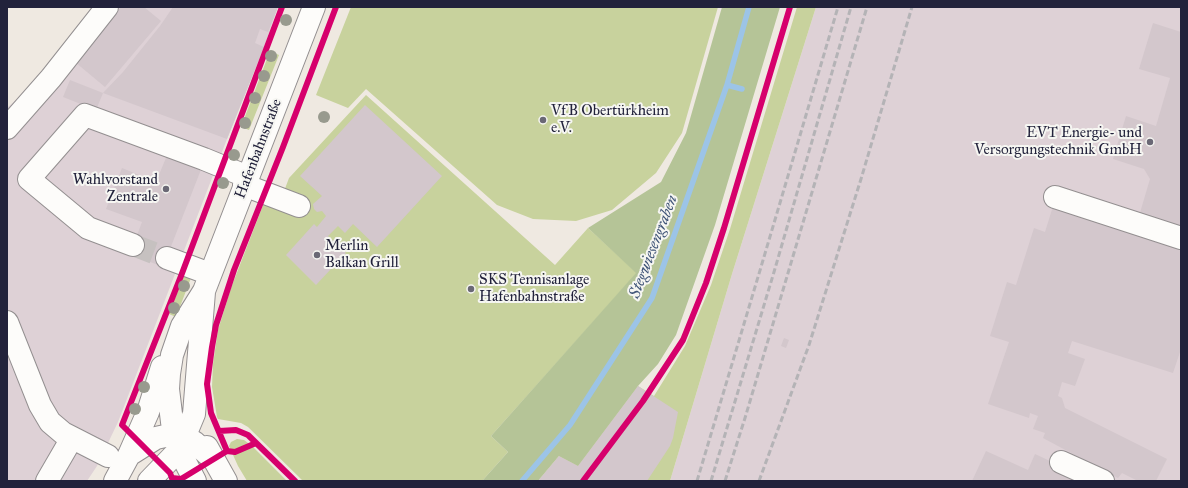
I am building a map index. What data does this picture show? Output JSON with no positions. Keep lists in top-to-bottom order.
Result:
{
  "streets": {
    "main road": ["Hafenbahnstraße"]
  },
  "water": ["Stegwiesengraben"],
  "places": [
    "VfB Obertürkheim e.V.",
    "EVT Energie- und Versorgungstechnik GmbH",
    "Wahlvorstand Zentrale",
    "Merlin Balkan Grill",
    "SKS Tennisanlage Hafenbahnstraße"
  ]
}
